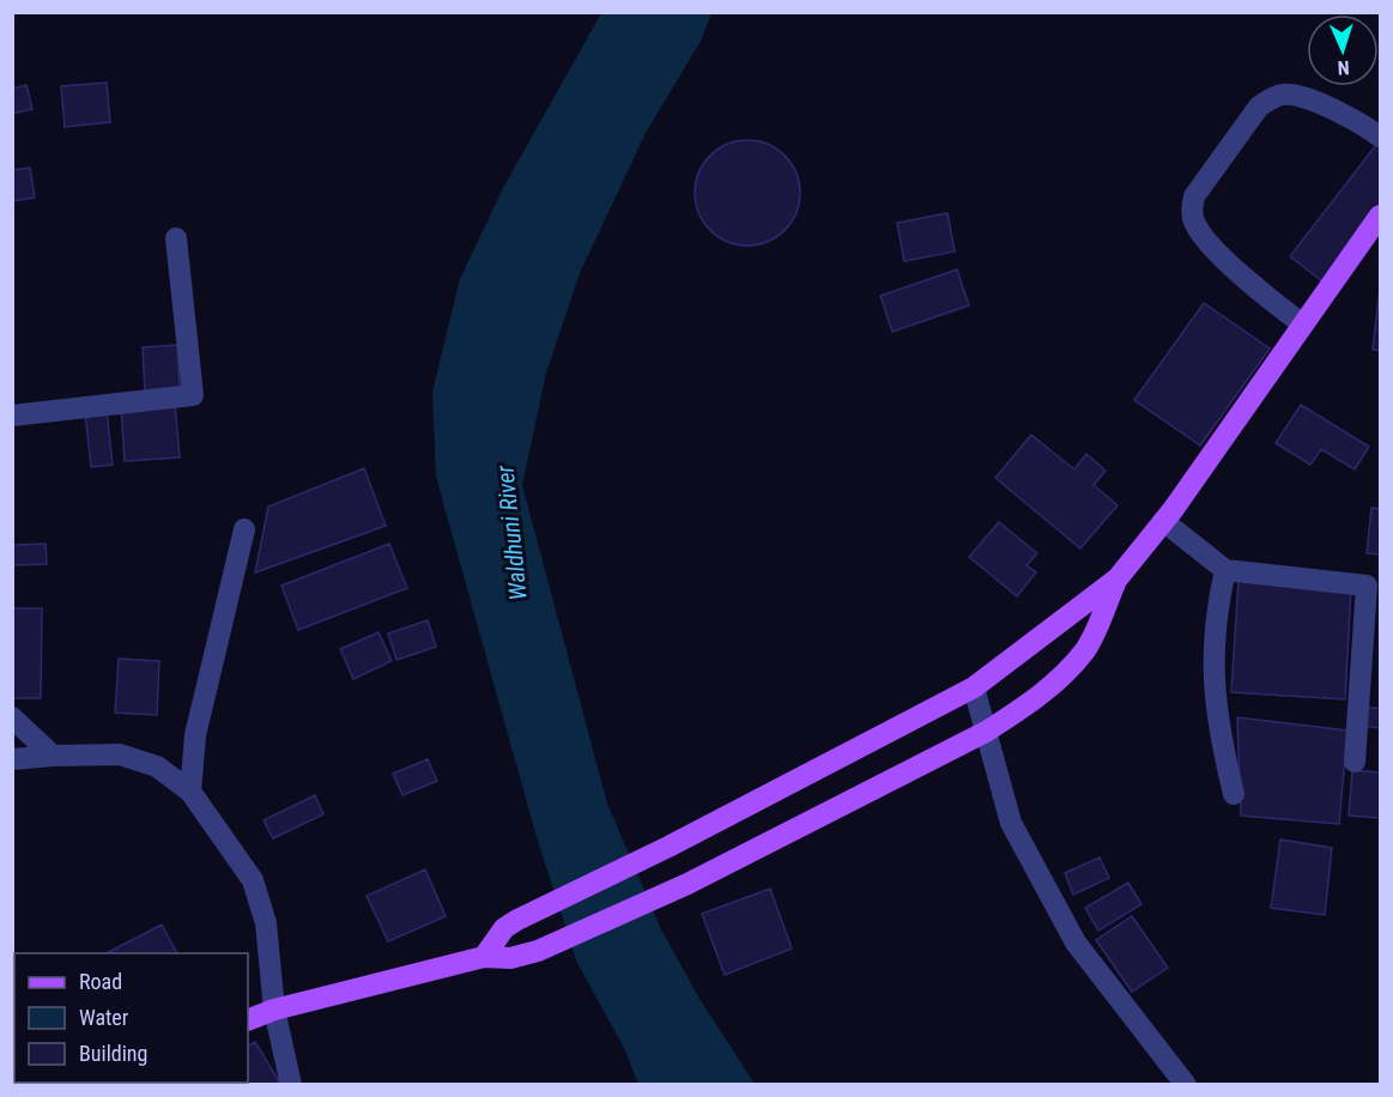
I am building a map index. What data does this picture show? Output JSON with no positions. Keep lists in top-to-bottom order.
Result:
{
  "water": ["Waldhuni River"],
  "legend": ["Road", "Water", "Building"],
  "north": "bottom"
}
